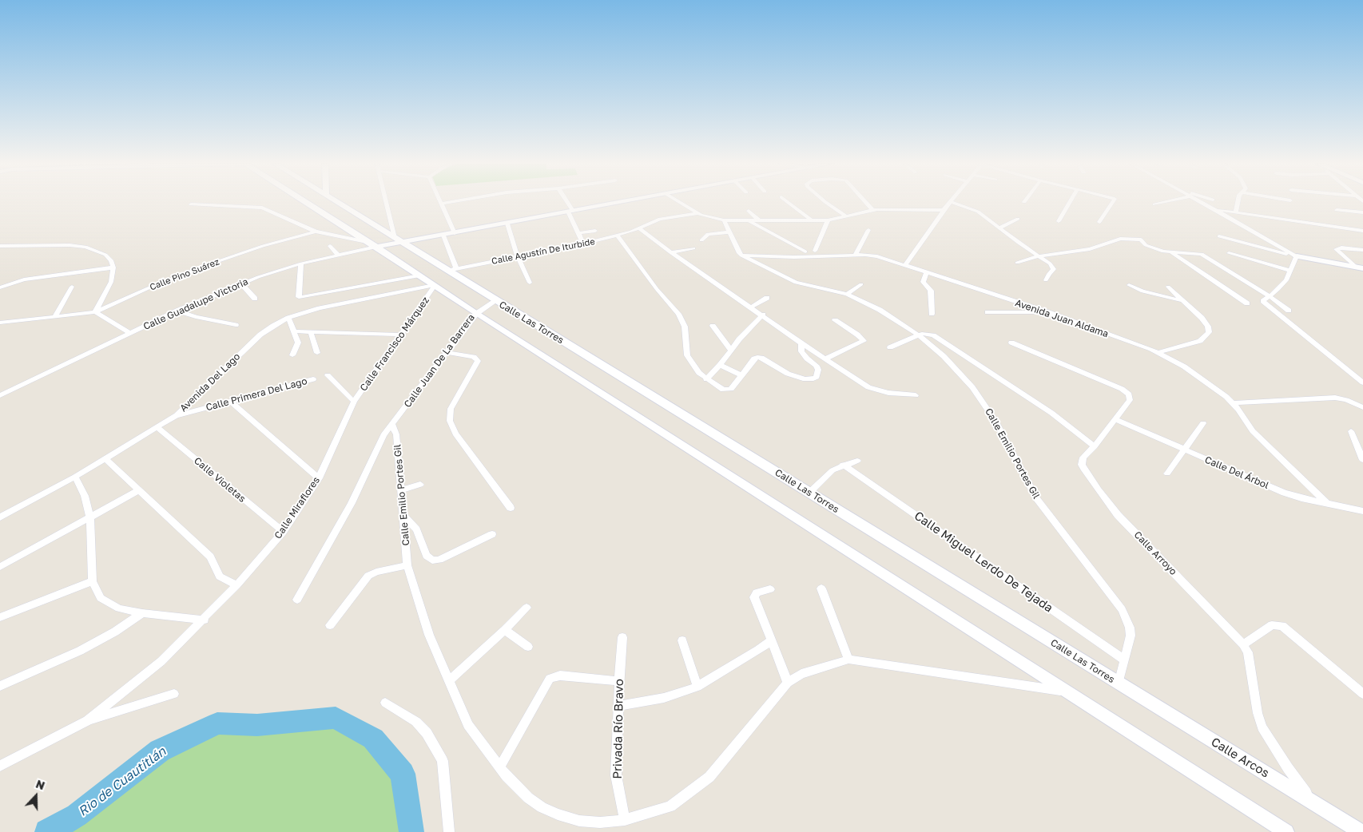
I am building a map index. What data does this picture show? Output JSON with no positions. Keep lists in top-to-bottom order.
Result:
{
  "streets": {
    "main road": [
      "Calle Guadalupe Victoria",
      "Calle Las Torres",
      "Calle Juan De La Barrera",
      "Calle Arcos"
    ],
    "street": [
      "Calle Agustín De Iturbide",
      "Calle Pino Suárez",
      "Avenida Juan Aldama",
      "Calle Francisco Márquez",
      "Avenida Del Lago",
      "Calle Primera Del Lago",
      "Calle Emilio Portes Gil",
      "Calle Del Árbol",
      "Calle Violetas",
      "Calle Miraflores",
      "Calle Arroyo",
      "Calle Miguel Lerdo De Tejada",
      "Privada Río Bravo"
    ]
  },
  "crossings": [
    ["Calle Pino Suárez", "Calle Juan De La Barrera"],
    ["Calle Guadalupe Victoria", "Calle Juan De La Barrera"],
    ["Avenida Juan Aldama", "Calle Emilio Portes Gil"],
    ["Avenida Juan Aldama", "Calle Del Árbol"],
    ["Calle Las Torres", "Calle Juan De La Barrera"],
    ["Calle Las Torres", "Calle Emilio Portes Gil"],
    ["Calle Las Torres", "Calle Arcos"],
    ["Calle Francisco Márquez", "Calle Juan De La Barrera"],
    ["Calle Francisco Márquez", "Avenida Del Lago"],
    ["Calle Francisco Márquez", "Calle Miraflores"],
    ["Calle Juan De La Barrera", "Avenida Del Lago"],
    ["Calle Juan De La Barrera", "Calle Emilio Portes Gil"],
    ["Avenida Del Lago", "Calle Primera Del Lago"],
    ["Avenida Del Lago", "Calle Violetas"],
    ["Calle Emilio Portes Gil", "Calle Miguel Lerdo De Tejada"],
    ["Calle Emilio Portes Gil", "Privada Río Bravo"],
    ["Calle Emilio Portes Gil", "Calle Arcos"],
    ["Calle Violetas", "Calle Miraflores"]
  ],
  "water": ["Rio de Cuautitlán"],
  "north": "top"
}
